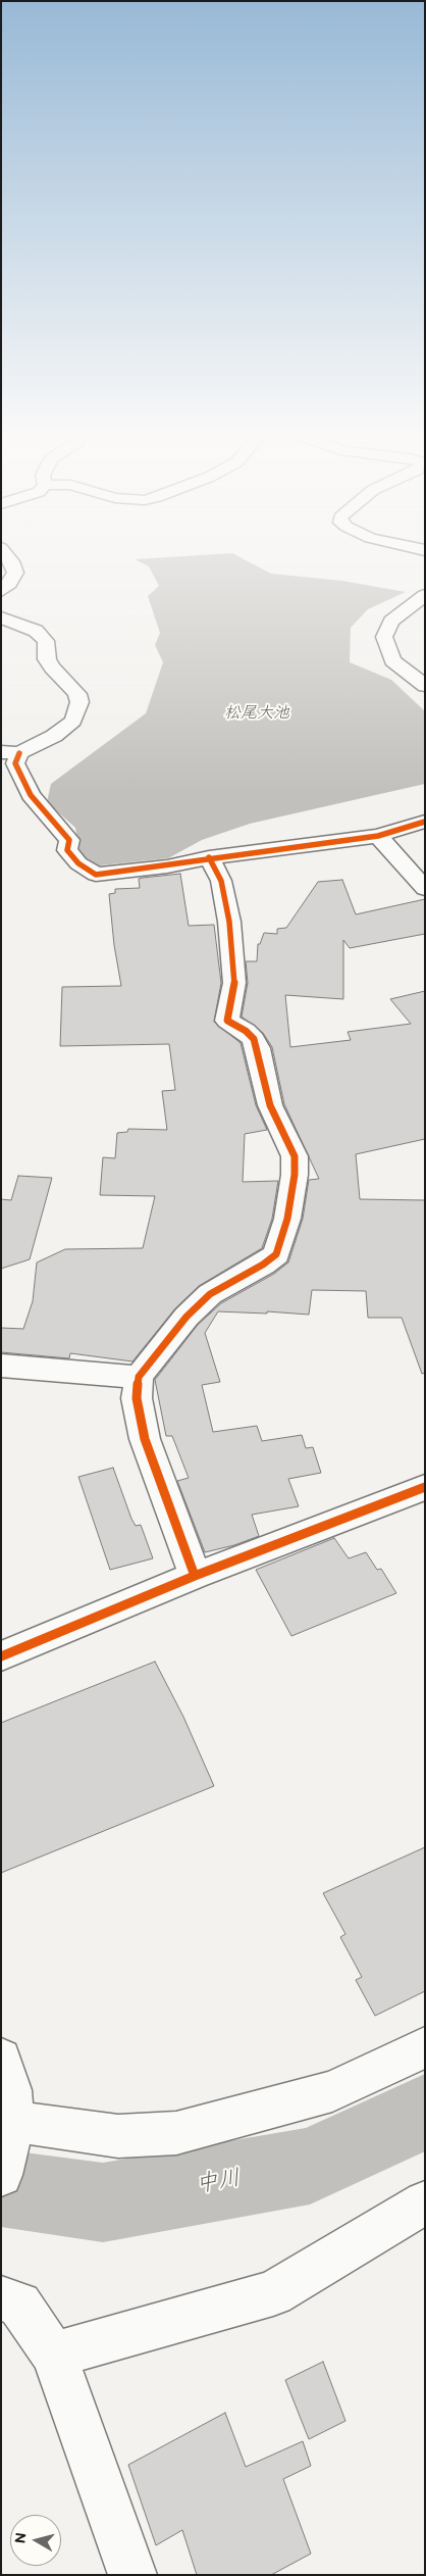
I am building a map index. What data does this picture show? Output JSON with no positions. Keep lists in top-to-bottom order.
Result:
{
  "water": ["松尾大池", "中川"],
  "north": "left"
}
